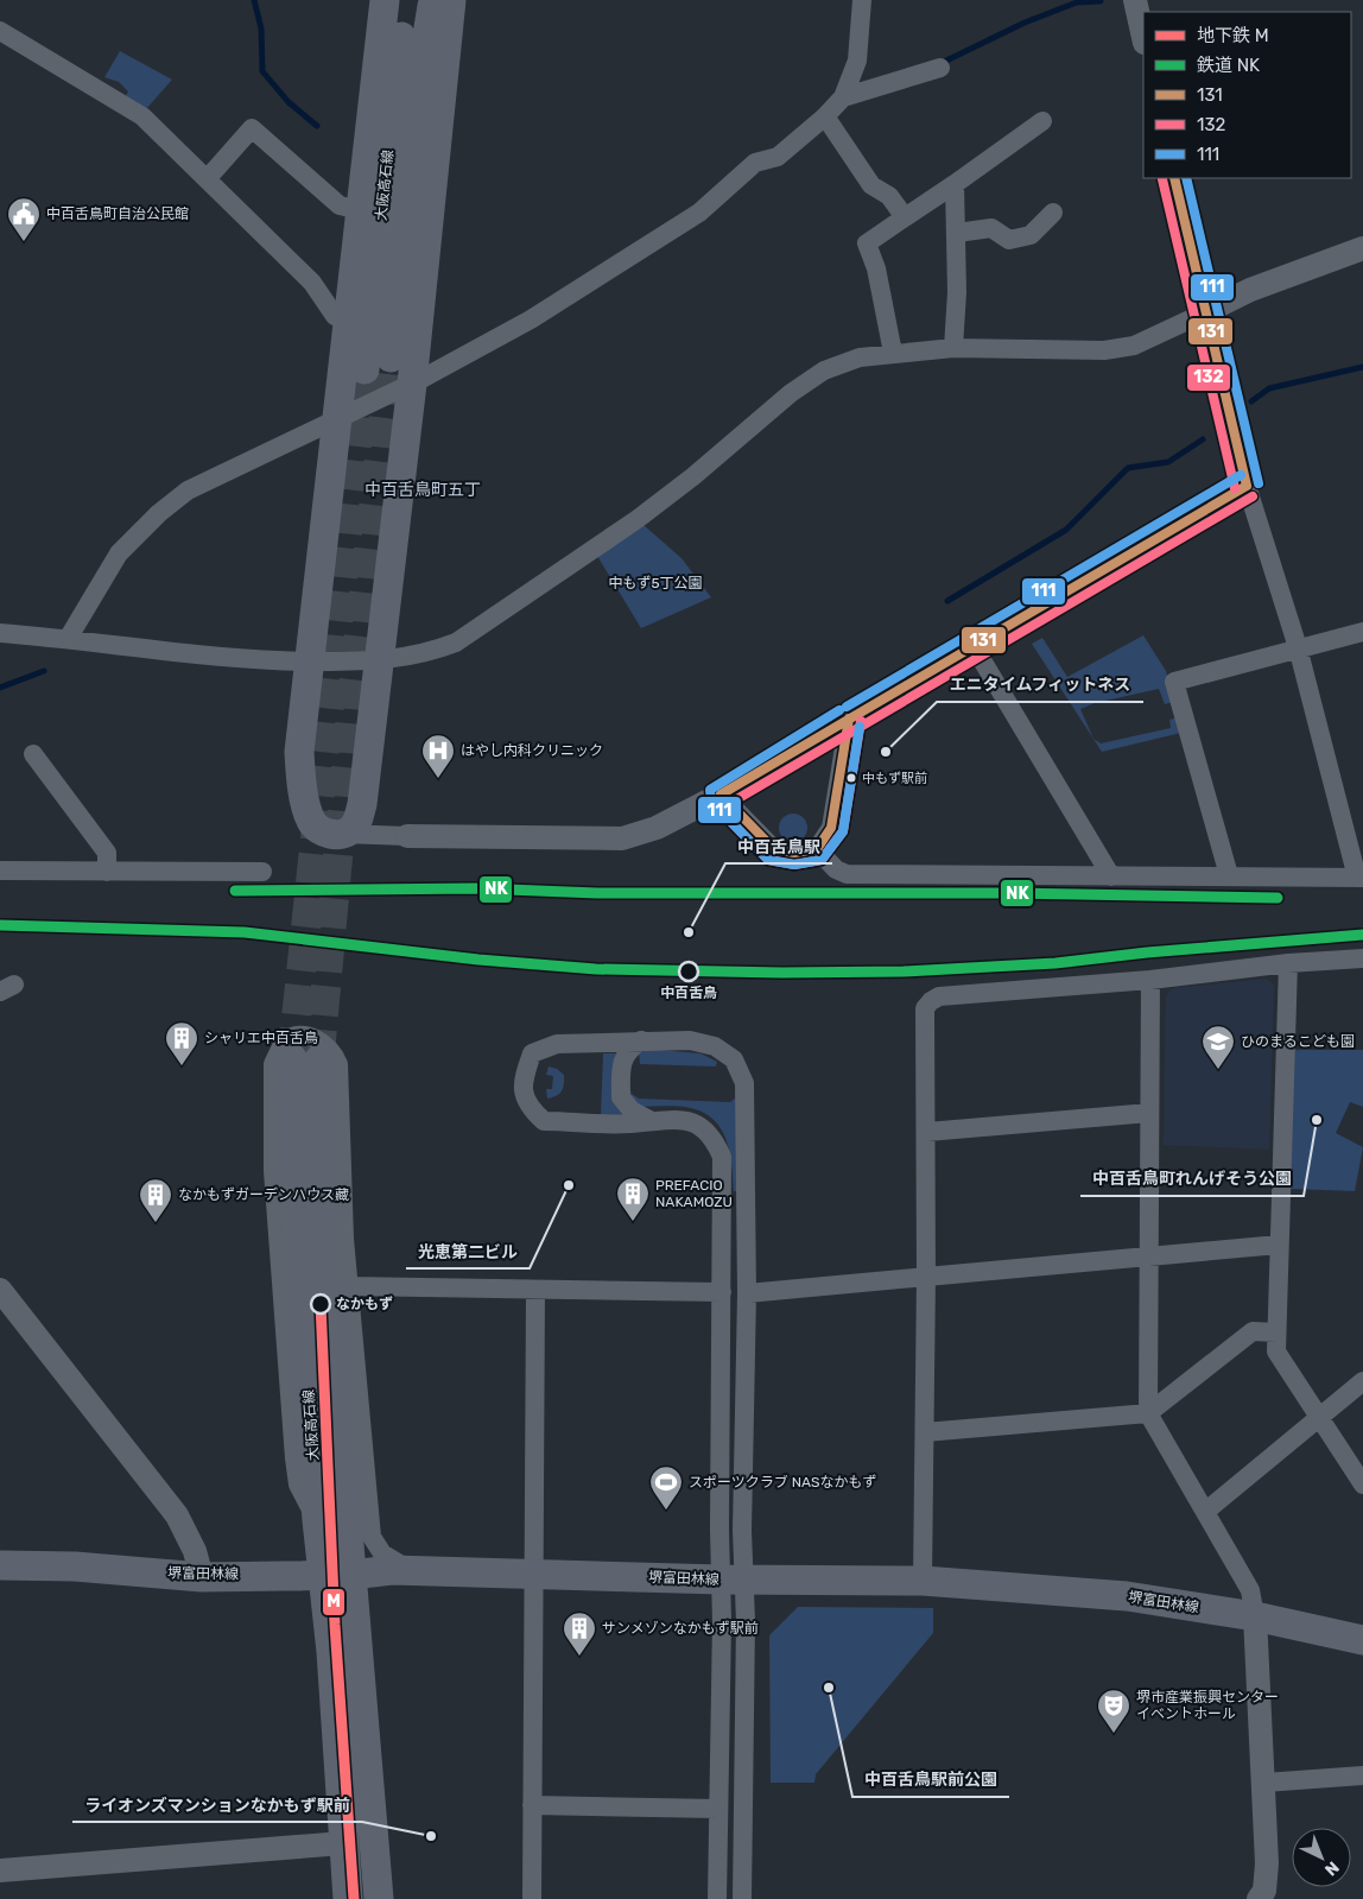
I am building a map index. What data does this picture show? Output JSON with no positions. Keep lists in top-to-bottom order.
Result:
{
  "streets": {
    "main road": ["大阪高石線", "堺富田林線"]
  },
  "crossings": [
    ["大阪高石線", "堺富田林線"]
  ],
  "districts": ["中百舌鳥町五丁"],
  "parks": ["中もず5丁公園"],
  "places": {
    "public building": ["中百舌鳥町自治公民館"],
    "other": [
      "エニタイムフィットネス",
      "中もず駅前",
      "中百舌鳥駅",
      "中百舌鳥",
      "中百舌鳥町れんげそう公園",
      "光恵第二ビル",
      "なかもず",
      "中百舌鳥駅前公園",
      "ライオンズマンションなかもず駅前"
    ],
    "hospital": ["はやし内科クリニック"],
    "building": [
      "シャリエ中百舌鳥",
      "PREFACIO NAKAMOZU",
      "なかもずガーデンハウス藏",
      "サンメゾンなかもず駅前"
    ],
    "school or university": ["ひのまるこども園"],
    "sports": ["スポーツクラブ NASなかもず"],
    "theatre": ["堺市産業振興センター イベントホール"]
  },
  "lines": [
    "transit line 131",
    "transit line 111",
    "transit line 132",
    "rail line NK",
    "metro line M"
  ],
  "legend": [
    "地下鉄 M",
    "鉄道 NK",
    "131",
    "132",
    "111"
  ],
  "north": "bottom right"
}
